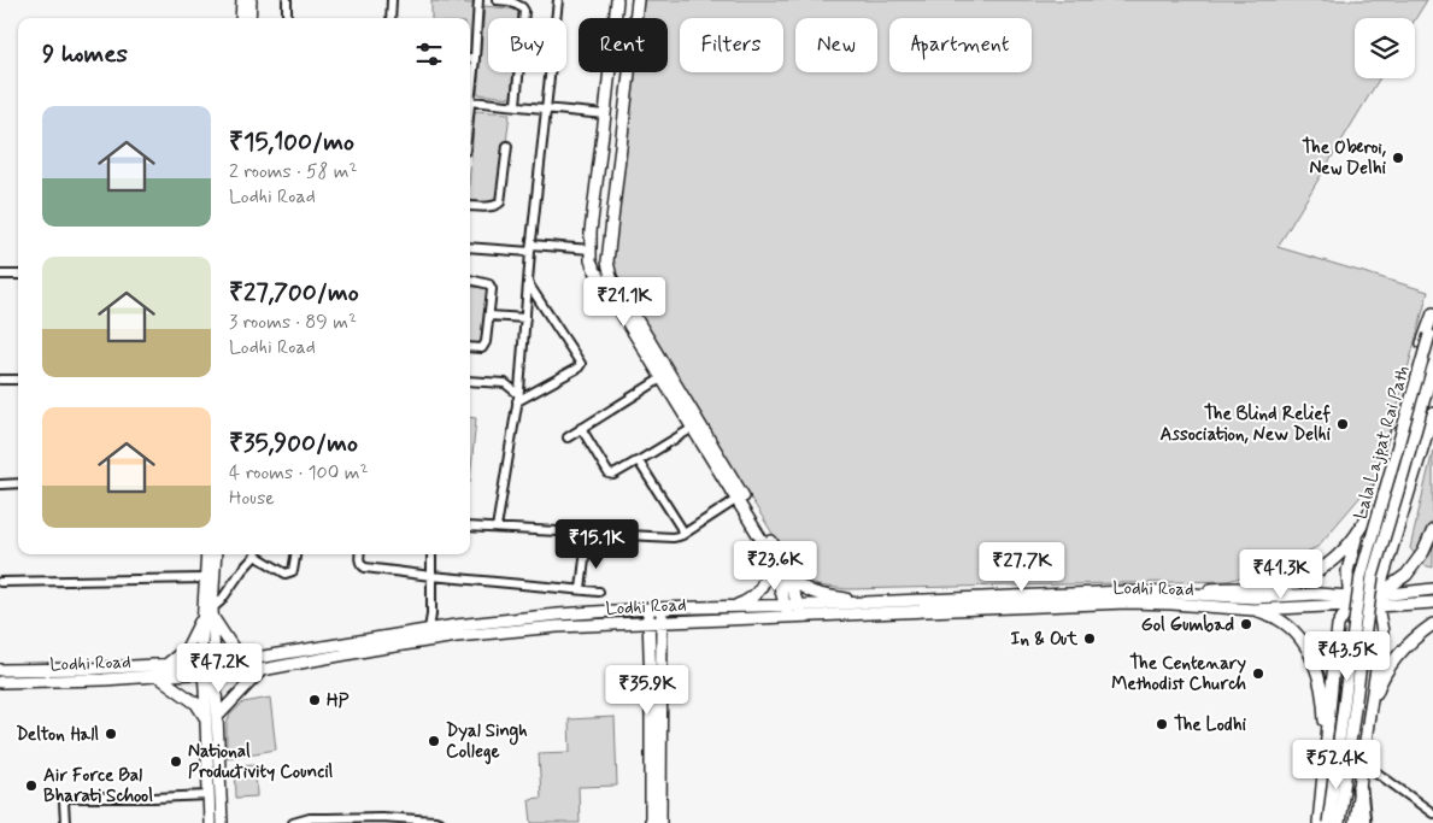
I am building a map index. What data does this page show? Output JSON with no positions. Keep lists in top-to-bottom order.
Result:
{
  "streets": {
    "main road": ["Lala Lajpat Rai Path", "Lodhi Road"]
  },
  "places": [
    "The Oberoi, New Delhi",
    "The Blind Relief Association, New Delhi",
    "Gol Gumbad",
    "In & Out",
    "The Centenary Methodist Church",
    "HP",
    "The Lodhi",
    "Delton Hall",
    "Dyal Singh College",
    "National Productivity Council",
    "Air Force Bal Bharati School"
  ],
  "page": {
    "chip": [
      "Buy",
      "Rent",
      "Filters",
      "New",
      "Apartment"
    ],
    "heading": "9 homes",
    "list": [
      {
        "name": "₹15,100/mo",
        "note": "2 rooms · 58 m² · Lodhi Road"
      },
      {
        "name": "₹27,700/mo",
        "note": "3 rooms · 89 m² · Lodhi Road"
      },
      {
        "name": "₹35,900/mo",
        "note": "4 rooms · 100 m² · House"
      }
    ],
    "price": [
      "₹21.1K",
      "₹15.1K",
      "₹23.6K",
      "₹27.7K",
      "₹41.3K",
      "₹43.5K",
      "₹47.2K",
      "₹35.9K",
      "₹52.4K"
    ]
  }
}
